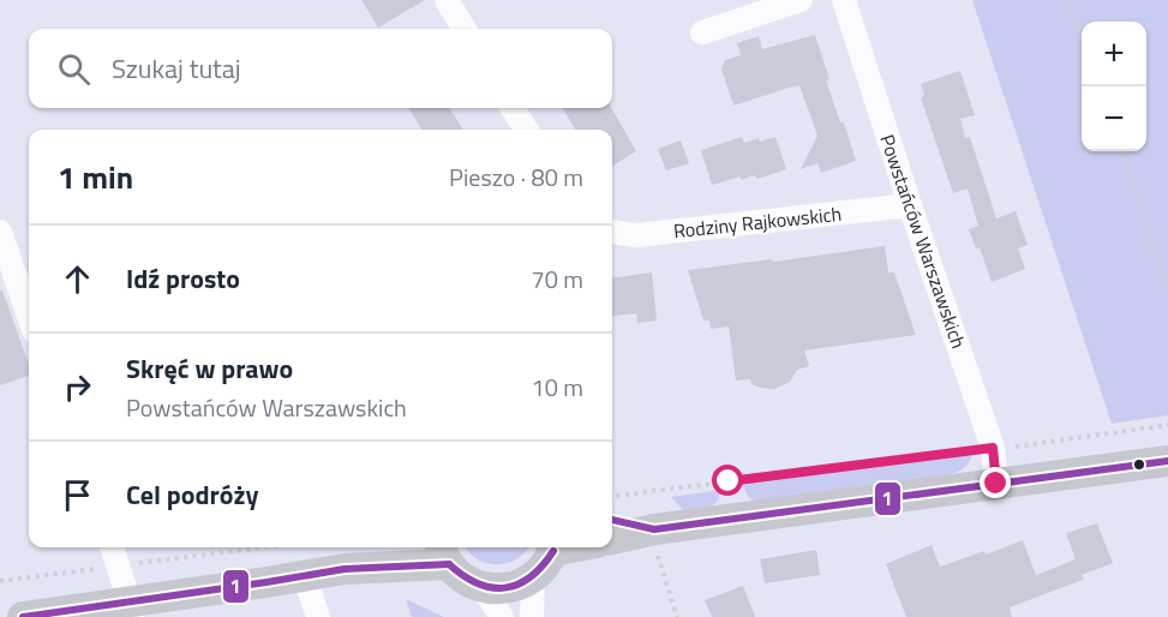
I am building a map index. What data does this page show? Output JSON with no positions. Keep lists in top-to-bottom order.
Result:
{
  "streets": {
    "street": ["Rodziny Rajkowskich", "Powstańców Warszawskich"]
  },
  "crossings": [
    ["Rodziny Rajkowskich", "Powstańców Warszawskich"]
  ],
  "lines": ["transit line 1"],
  "page": {
    "map_buttons": ["+", "−"],
    "search": "Szukaj tutaj",
    "heading": ["1 min", "Pieszo · 80 m"],
    "list": [
      ["Idź prosto", "70 m"],
      ["Skręć w prawo", "Powstańców Warszawskich", "10 m"],
      "Cel podróży"
    ]
  }
}
